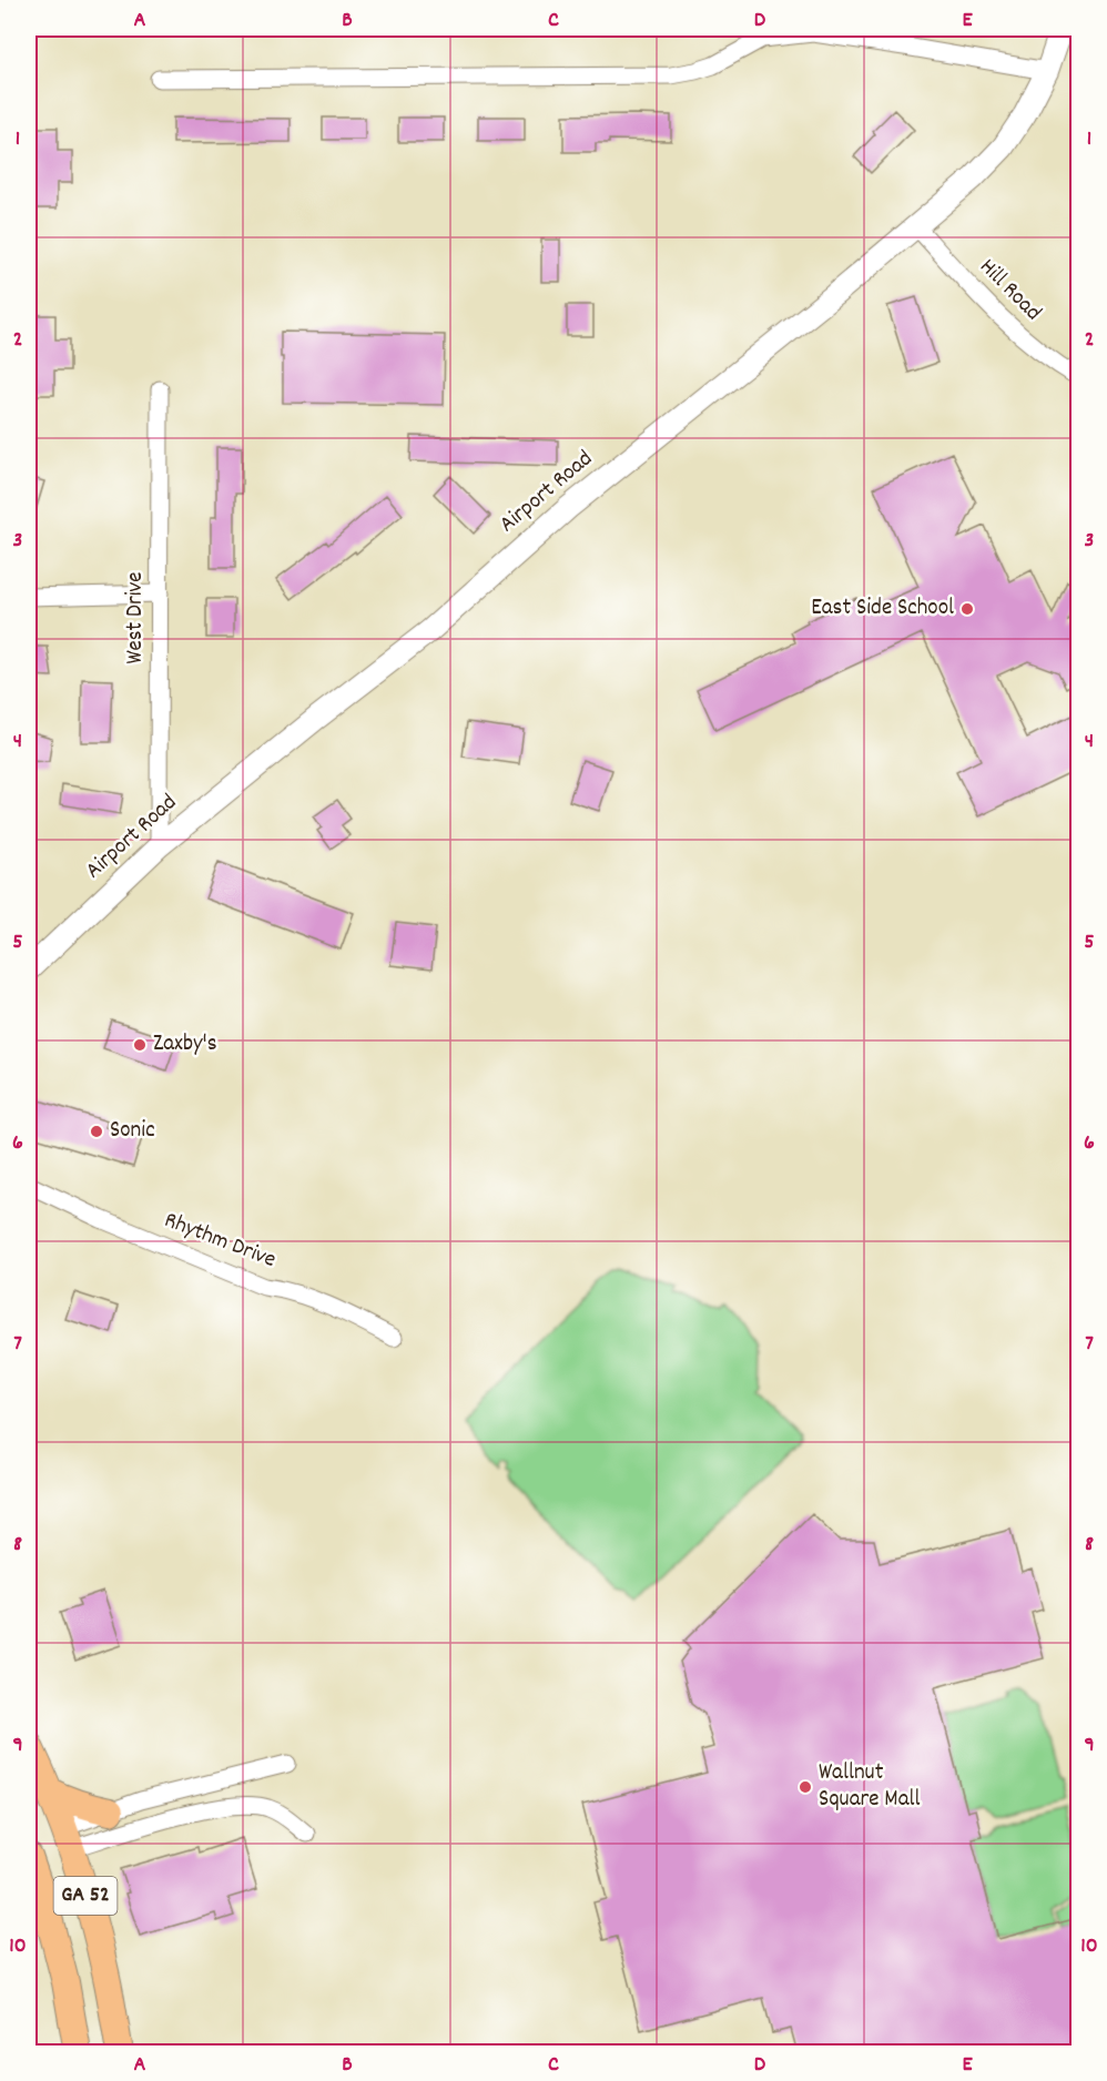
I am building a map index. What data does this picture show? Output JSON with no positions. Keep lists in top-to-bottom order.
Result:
{
  "streets": {
    "main road": ["GA 52"],
    "street": [
      "Hill Road",
      "Airport Road",
      "West Drive",
      "Rhythm Drive"
    ]
  },
  "crossings": [
    ["Hill Road", "Airport Road"],
    ["Airport Road", "West Drive"]
  ],
  "places": [
    "East Side School",
    "Zaxby's",
    "Sonic",
    "Wallnut Square Mall"
  ],
  "grid": {
    "columns": [
      "A",
      "B",
      "C",
      "D",
      "E"
    ],
    "rows": [
      "1",
      "2",
      "3",
      "4",
      "5",
      "6",
      "7",
      "8",
      "9",
      "10"
    ]
  }
}
